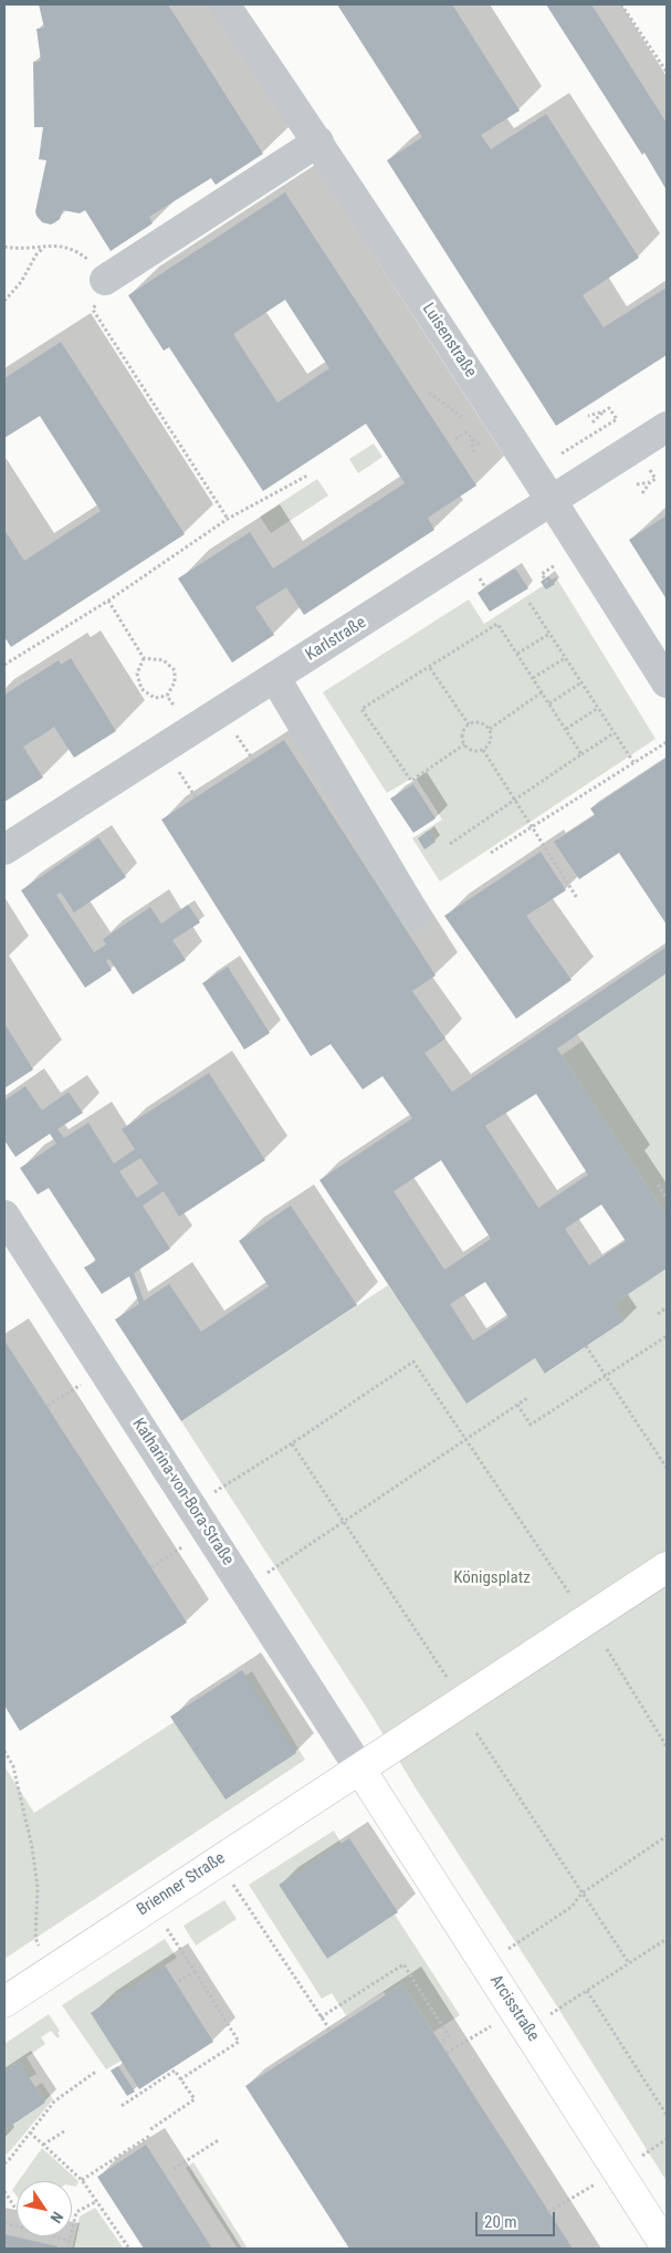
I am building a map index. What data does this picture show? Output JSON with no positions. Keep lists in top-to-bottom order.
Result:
{
  "streets": {
    "main road": ["Brienner Straße", "Arcisstraße"],
    "street": ["Luisenstraße", "Karlstraße", "Katharina-von-Bora-Straße"]
  },
  "crossings": [
    ["Luisenstraße", "Karlstraße"],
    ["Katharina-von-Bora-Straße", "Brienner Straße"],
    ["Katharina-von-Bora-Straße", "Arcisstraße"],
    ["Brienner Straße", "Arcisstraße"]
  ],
  "parks": ["Königsplatz"],
  "scale_bar": "20 m",
  "north": "bottom right"
}
